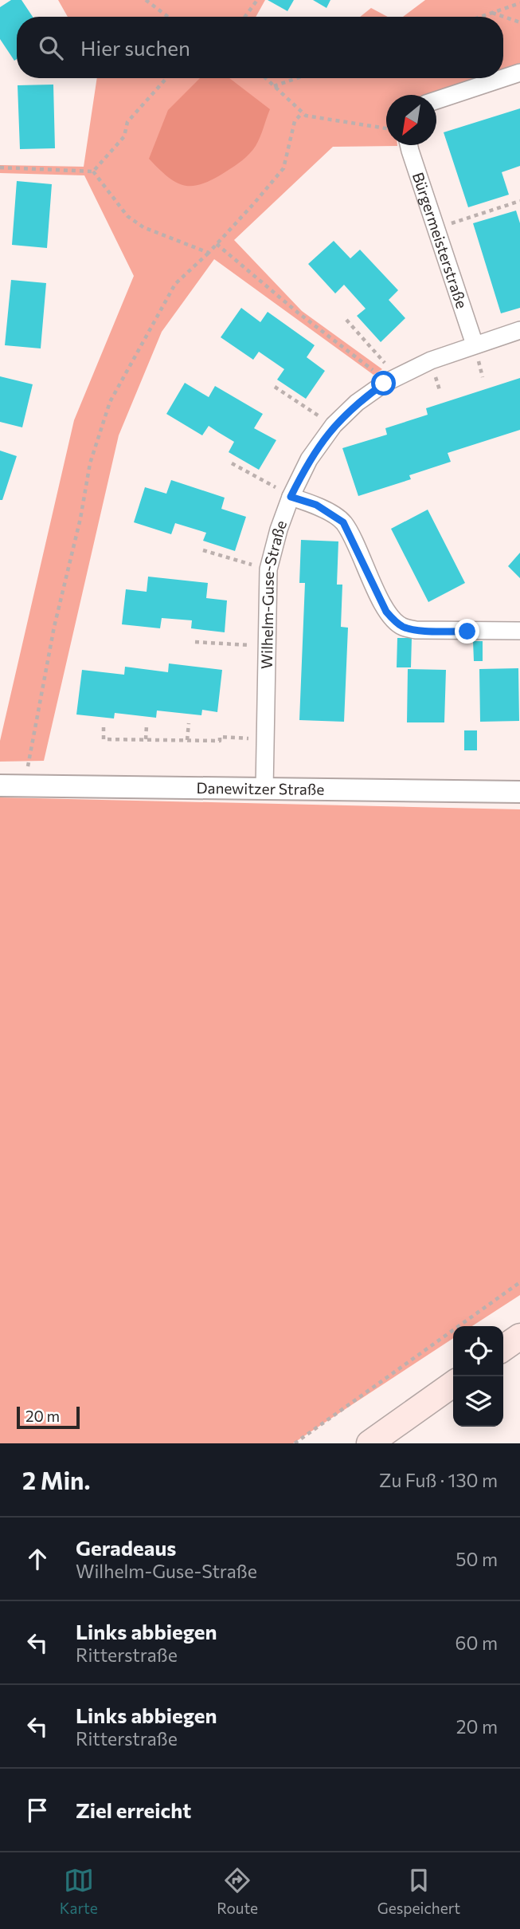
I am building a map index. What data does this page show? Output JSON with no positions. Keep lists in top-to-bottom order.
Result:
{
  "streets": {
    "street": ["Bürgermeisterstraße", "Wilhelm-Guse-Straße", "Danewitzer Straße"]
  },
  "crossings": [
    ["Bürgermeisterstraße", "Wilhelm-Guse-Straße"],
    ["Wilhelm-Guse-Straße", "Danewitzer Straße"]
  ],
  "scale_bar": "20 m",
  "north": "bottom left",
  "page": {
    "search": "Hier suchen",
    "scale": "20 m",
    "heading": ["2 Min.", "Zu Fuß · 130 m"],
    "list": [
      ["Geradeaus", "Wilhelm-Guse-Straße", "50 m"],
      ["Links abbiegen", "Ritterstraße", "60 m"],
      ["Links abbiegen", "Ritterstraße", "20 m"],
      "Ziel erreicht"
    ],
    "nav": ["Karte", "Route", "Gespeichert"]
  }
}
